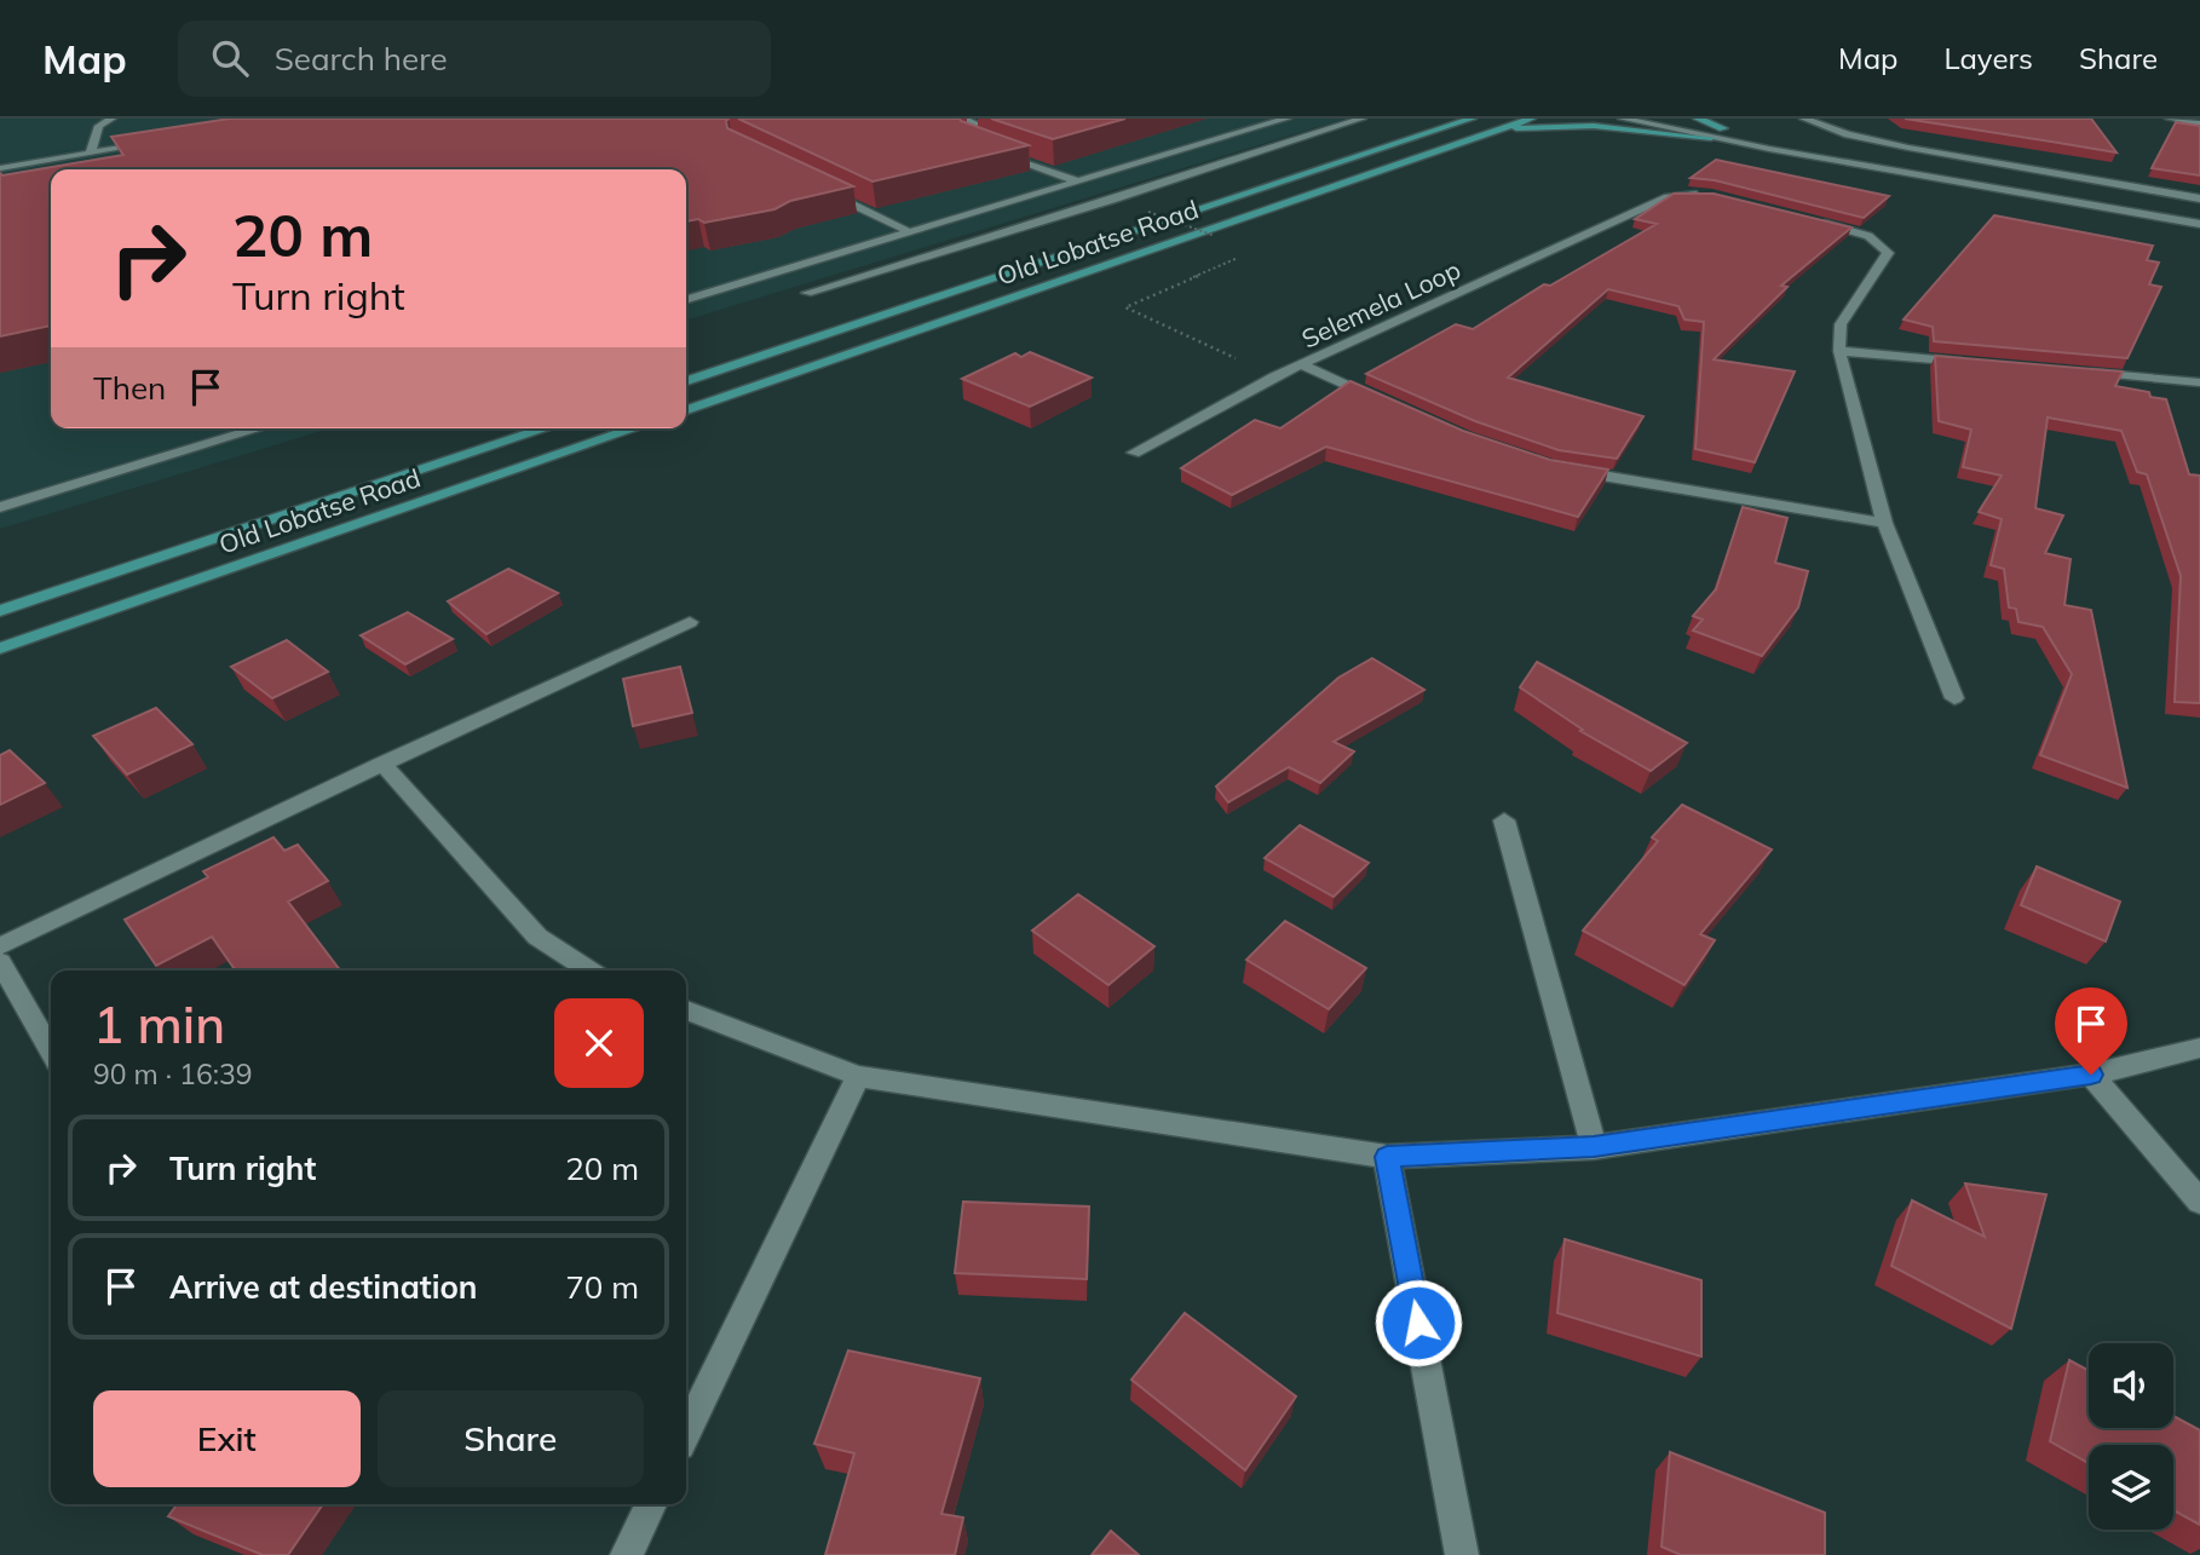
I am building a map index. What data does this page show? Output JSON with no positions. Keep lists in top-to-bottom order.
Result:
{
  "streets": {
    "main road": ["Old Lobatse Road"],
    "street": ["Selemela Loop"]
  },
  "page": {
    "header": "Map",
    "search": "Search here",
    "nav": ["Map", "Layers", "Share"],
    "turn": ["20 m", "Turn right"],
    "then": "Then",
    "heading": ["1 min", "90 m · 16:39"],
    "list": [
      {
        "name": "Turn right",
        "value": "20 m"
      },
      {
        "name": "Arrive at destination",
        "value": "70 m"
      }
    ],
    "buttons": ["Exit", "Share"]
  }
}
